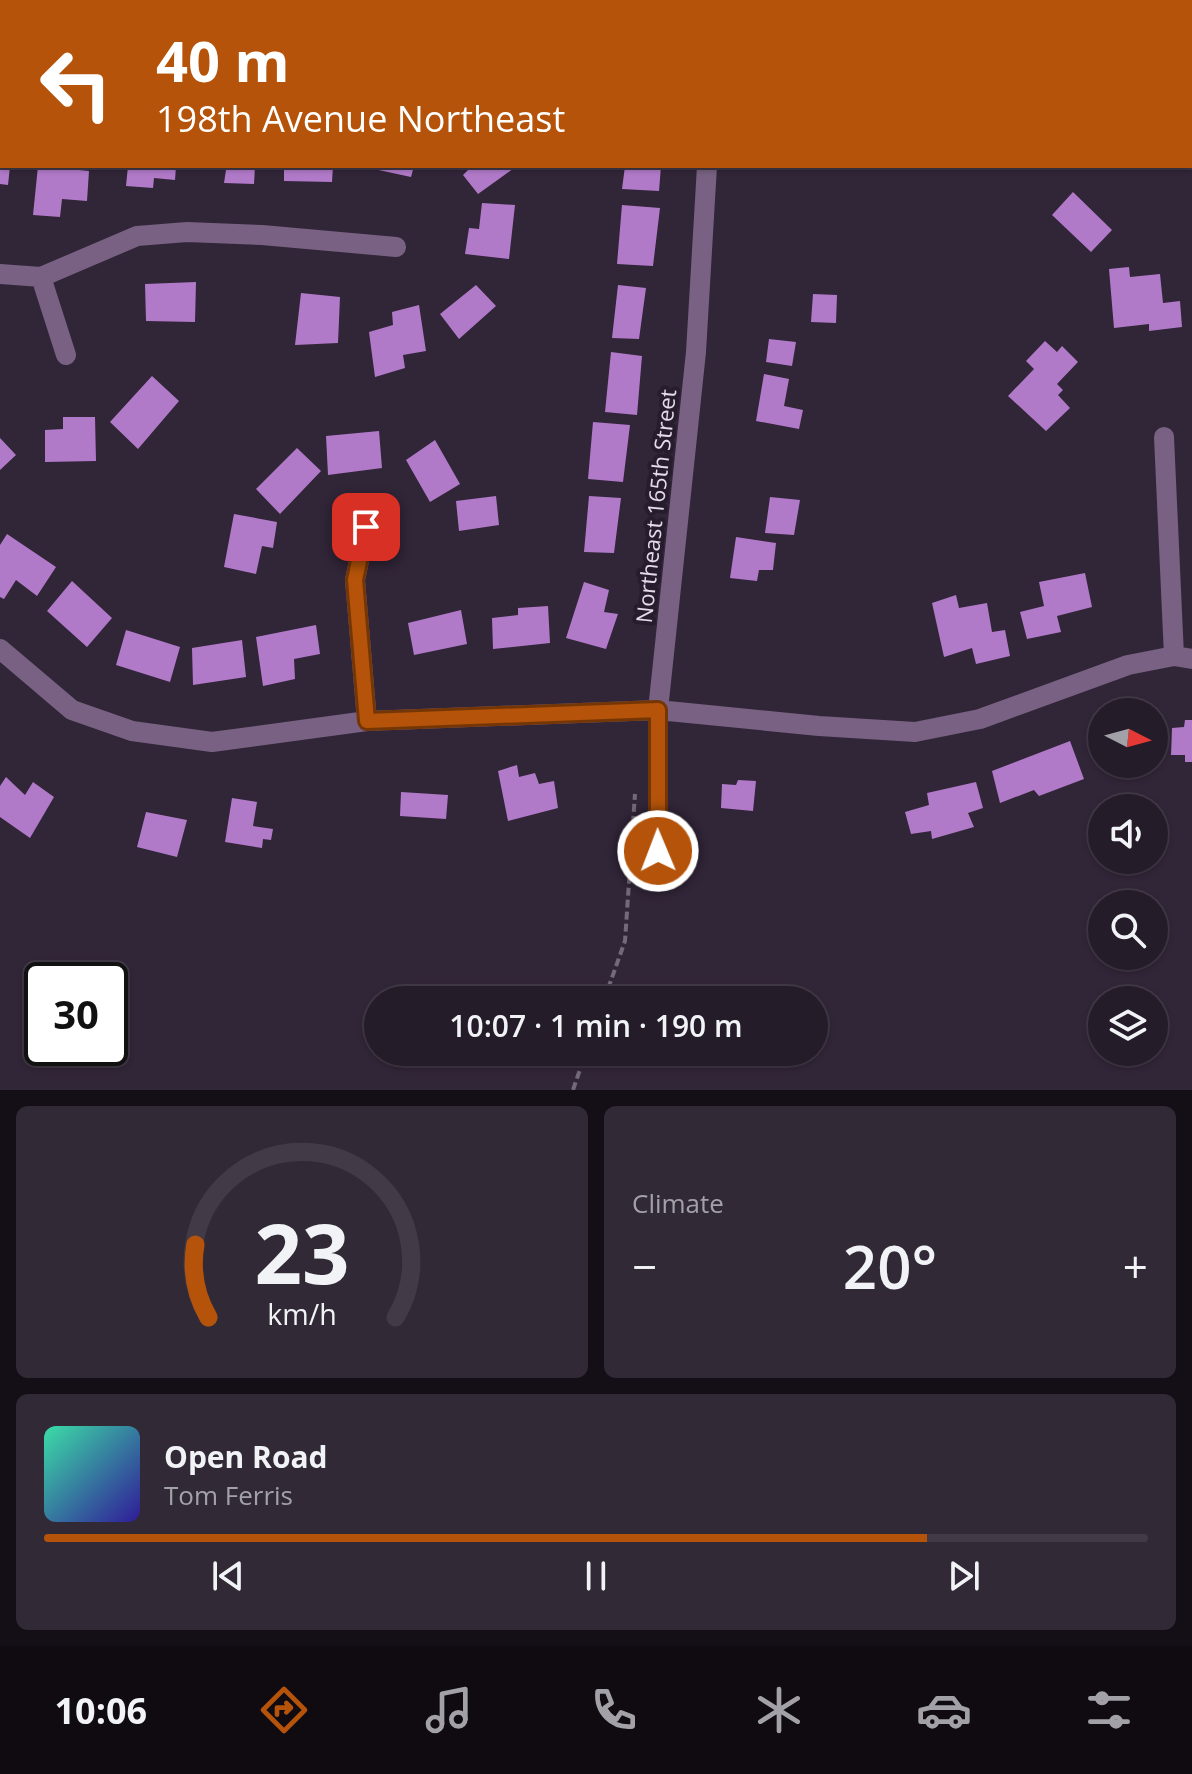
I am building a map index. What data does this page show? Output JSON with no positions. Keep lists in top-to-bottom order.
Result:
{
  "streets": {
    "street": ["Northeast 165th Street"]
  },
  "north": "right",
  "page": {
    "turn": ["40 m", "198th Avenue Northeast"],
    "limit": "30",
    "trip": "10:07 · 1 min · 190 m",
    "tile": "Climate",
    "heat": ["−", "20°", "+"],
    "song": ["Open Road", "Tom Ferris"],
    "tabs": "10:06",
    "gauge": ["23", "km/h"]
  }
}
